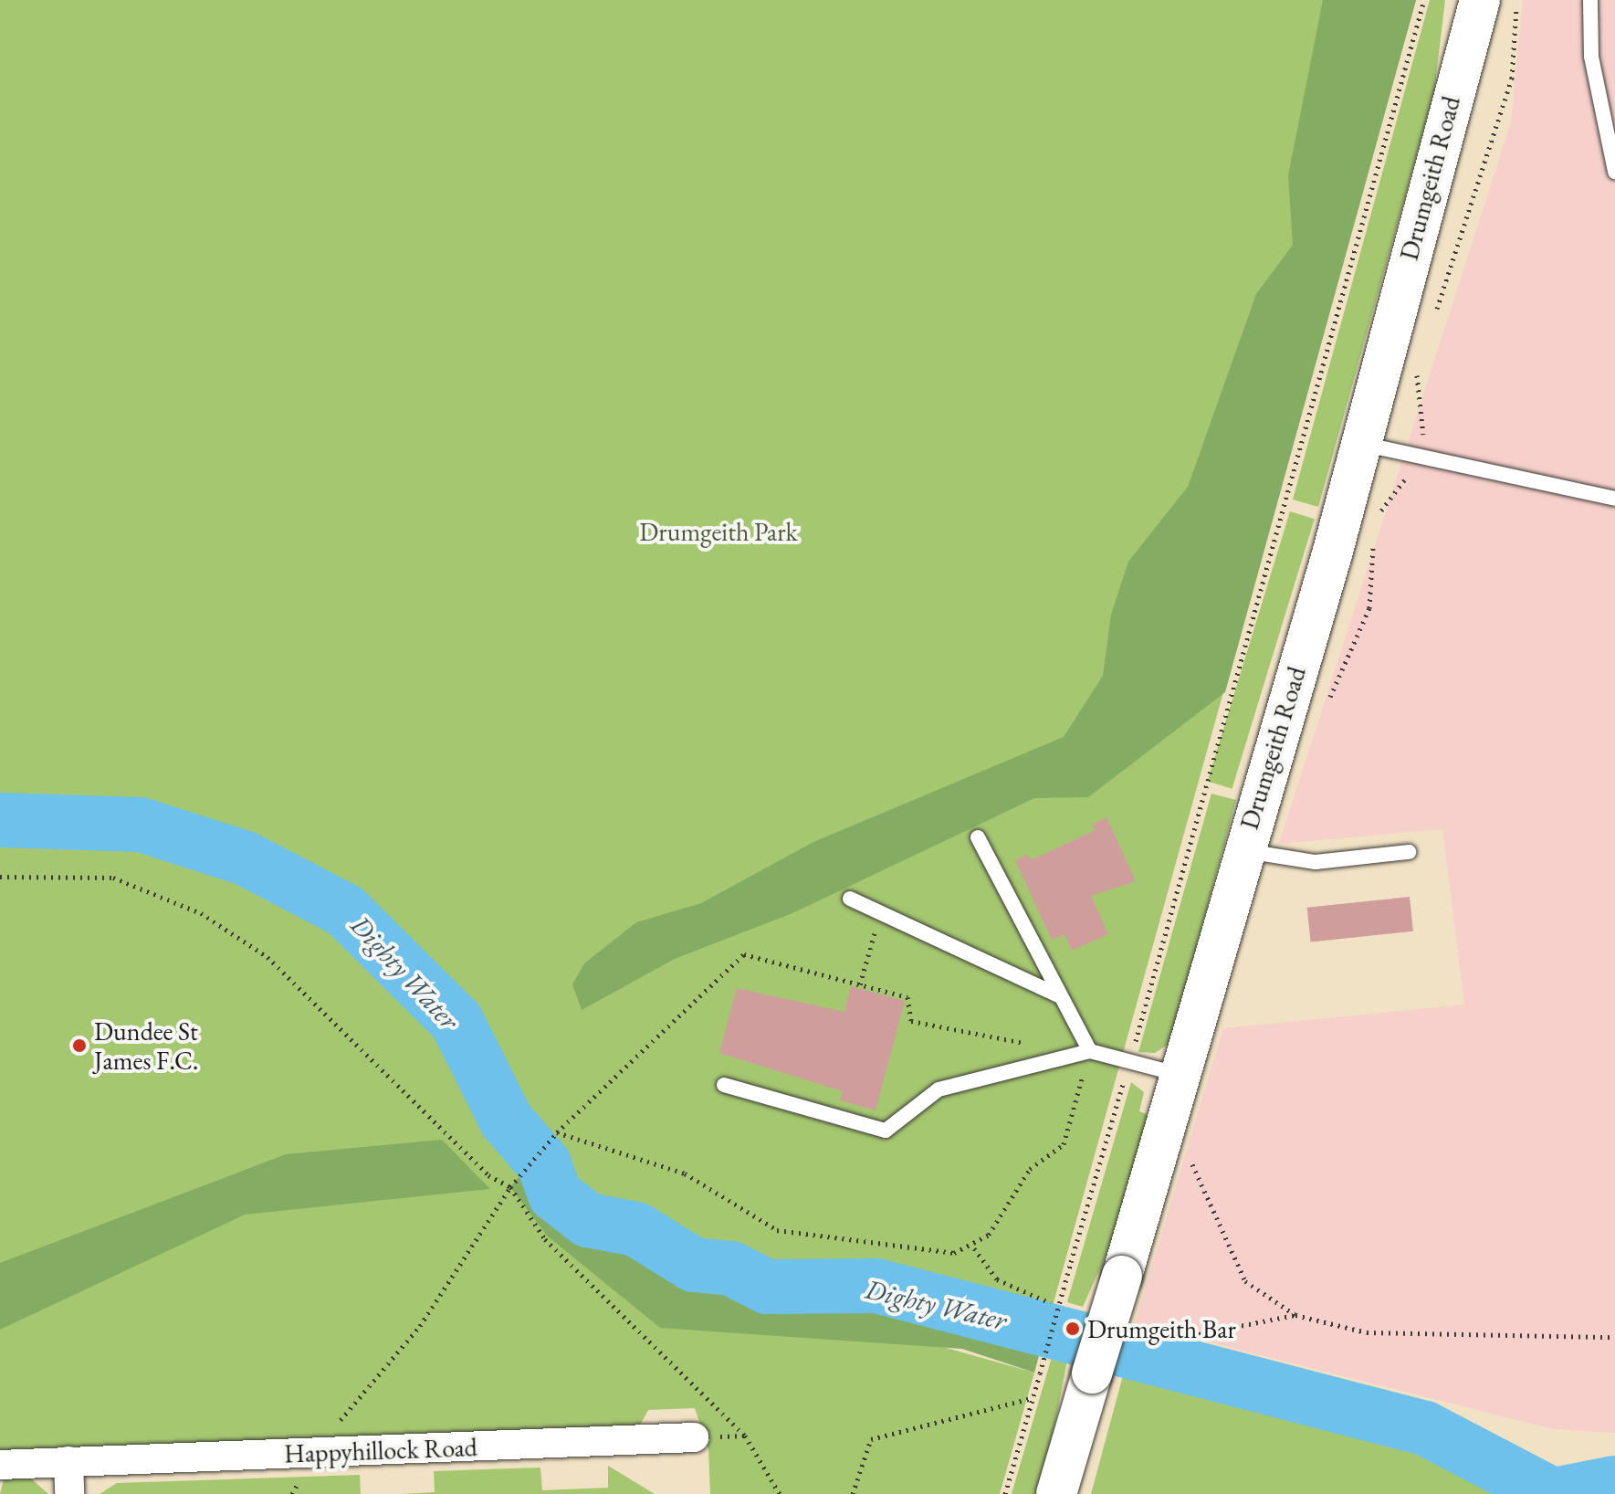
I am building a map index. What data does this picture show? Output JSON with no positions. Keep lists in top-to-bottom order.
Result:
{
  "streets": {
    "main road": ["Drumgeith Road"],
    "street": ["Happyhillock Road"]
  },
  "water": ["Dighty Water"],
  "parks": ["Drumgeith Park"],
  "places": ["Dundee St James F.C.", "Drumgeith Bar"]
}
